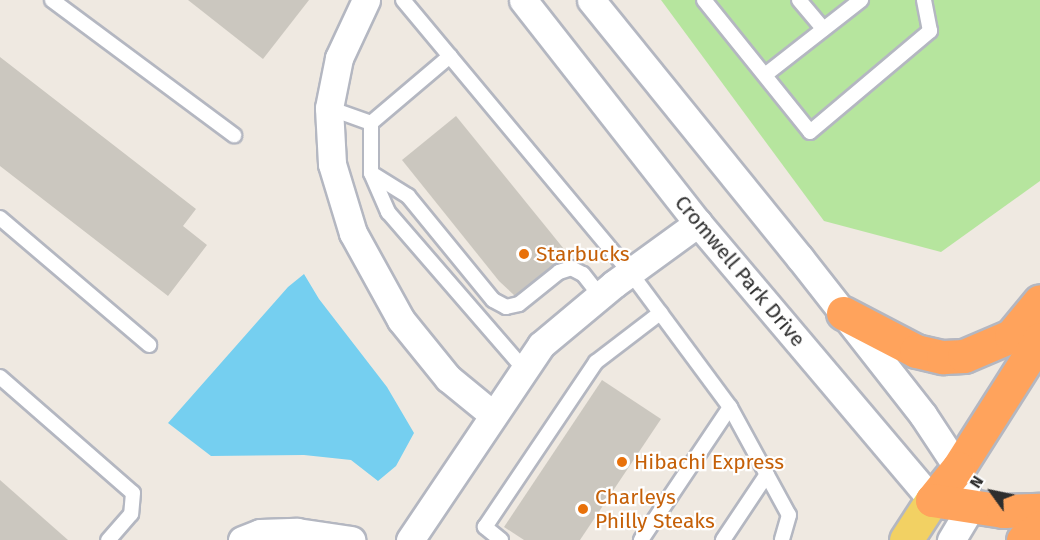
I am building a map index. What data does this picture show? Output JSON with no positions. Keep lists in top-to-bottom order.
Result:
{
  "streets": {
    "street": ["Cromwell Park Drive"]
  },
  "places": ["Starbucks", "Hibachi Express", "Charleys Philly Steaks"],
  "north": "top left"
}
